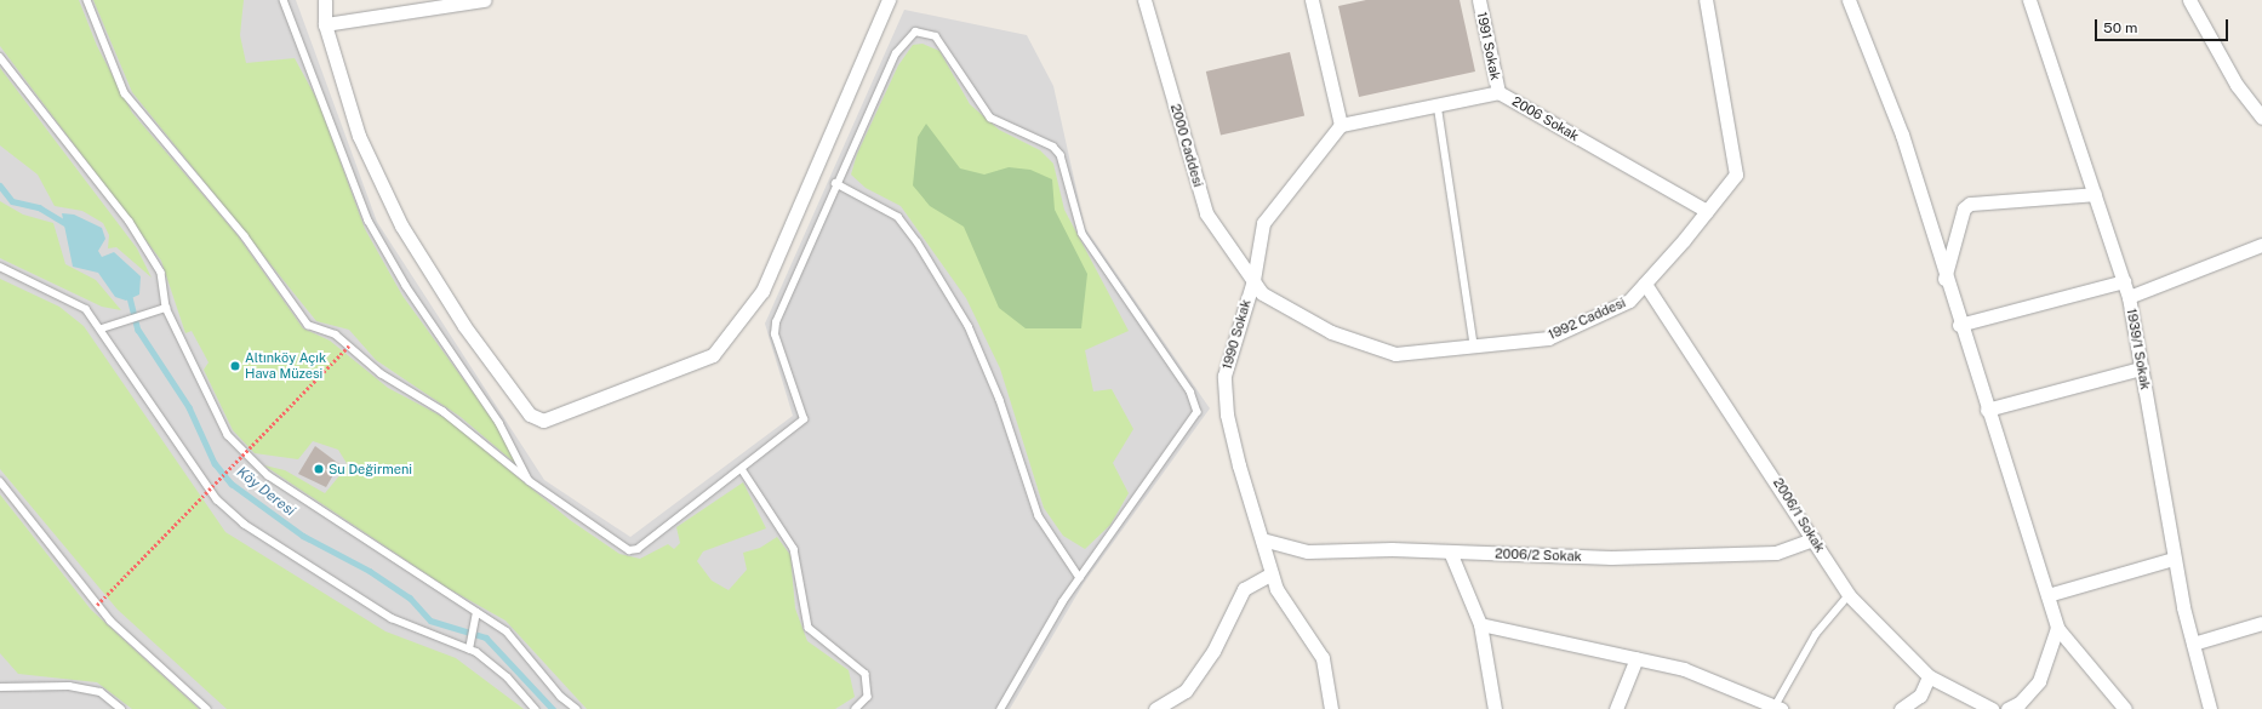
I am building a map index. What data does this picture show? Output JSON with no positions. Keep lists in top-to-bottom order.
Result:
{
  "streets": {
    "street": [
      "1991 Sokak",
      "2006 Sokak",
      "2000 Caddesi",
      "1992 Caddesi",
      "1990 Sokak",
      "1939/1 Sokak",
      "2006/1 Sokak",
      "2006/2 Sokak"
    ]
  },
  "crossings": [
    ["1991 Sokak", "2006 Sokak"],
    ["2006 Sokak", "1992 Caddesi"],
    ["2006 Sokak", "1990 Sokak"],
    ["2000 Caddesi", "1992 Caddesi"],
    ["2000 Caddesi", "1990 Sokak"],
    ["1992 Caddesi", "1990 Sokak"],
    ["1992 Caddesi", "2006/1 Sokak"],
    ["1990 Sokak", "2006/2 Sokak"],
    ["2006/1 Sokak", "2006/2 Sokak"]
  ],
  "water": ["Köy Deresi"],
  "places": ["Altınköy Açık Hava Müzesi", "Su Değirmeni"],
  "scale_bar": "50 m"
}
